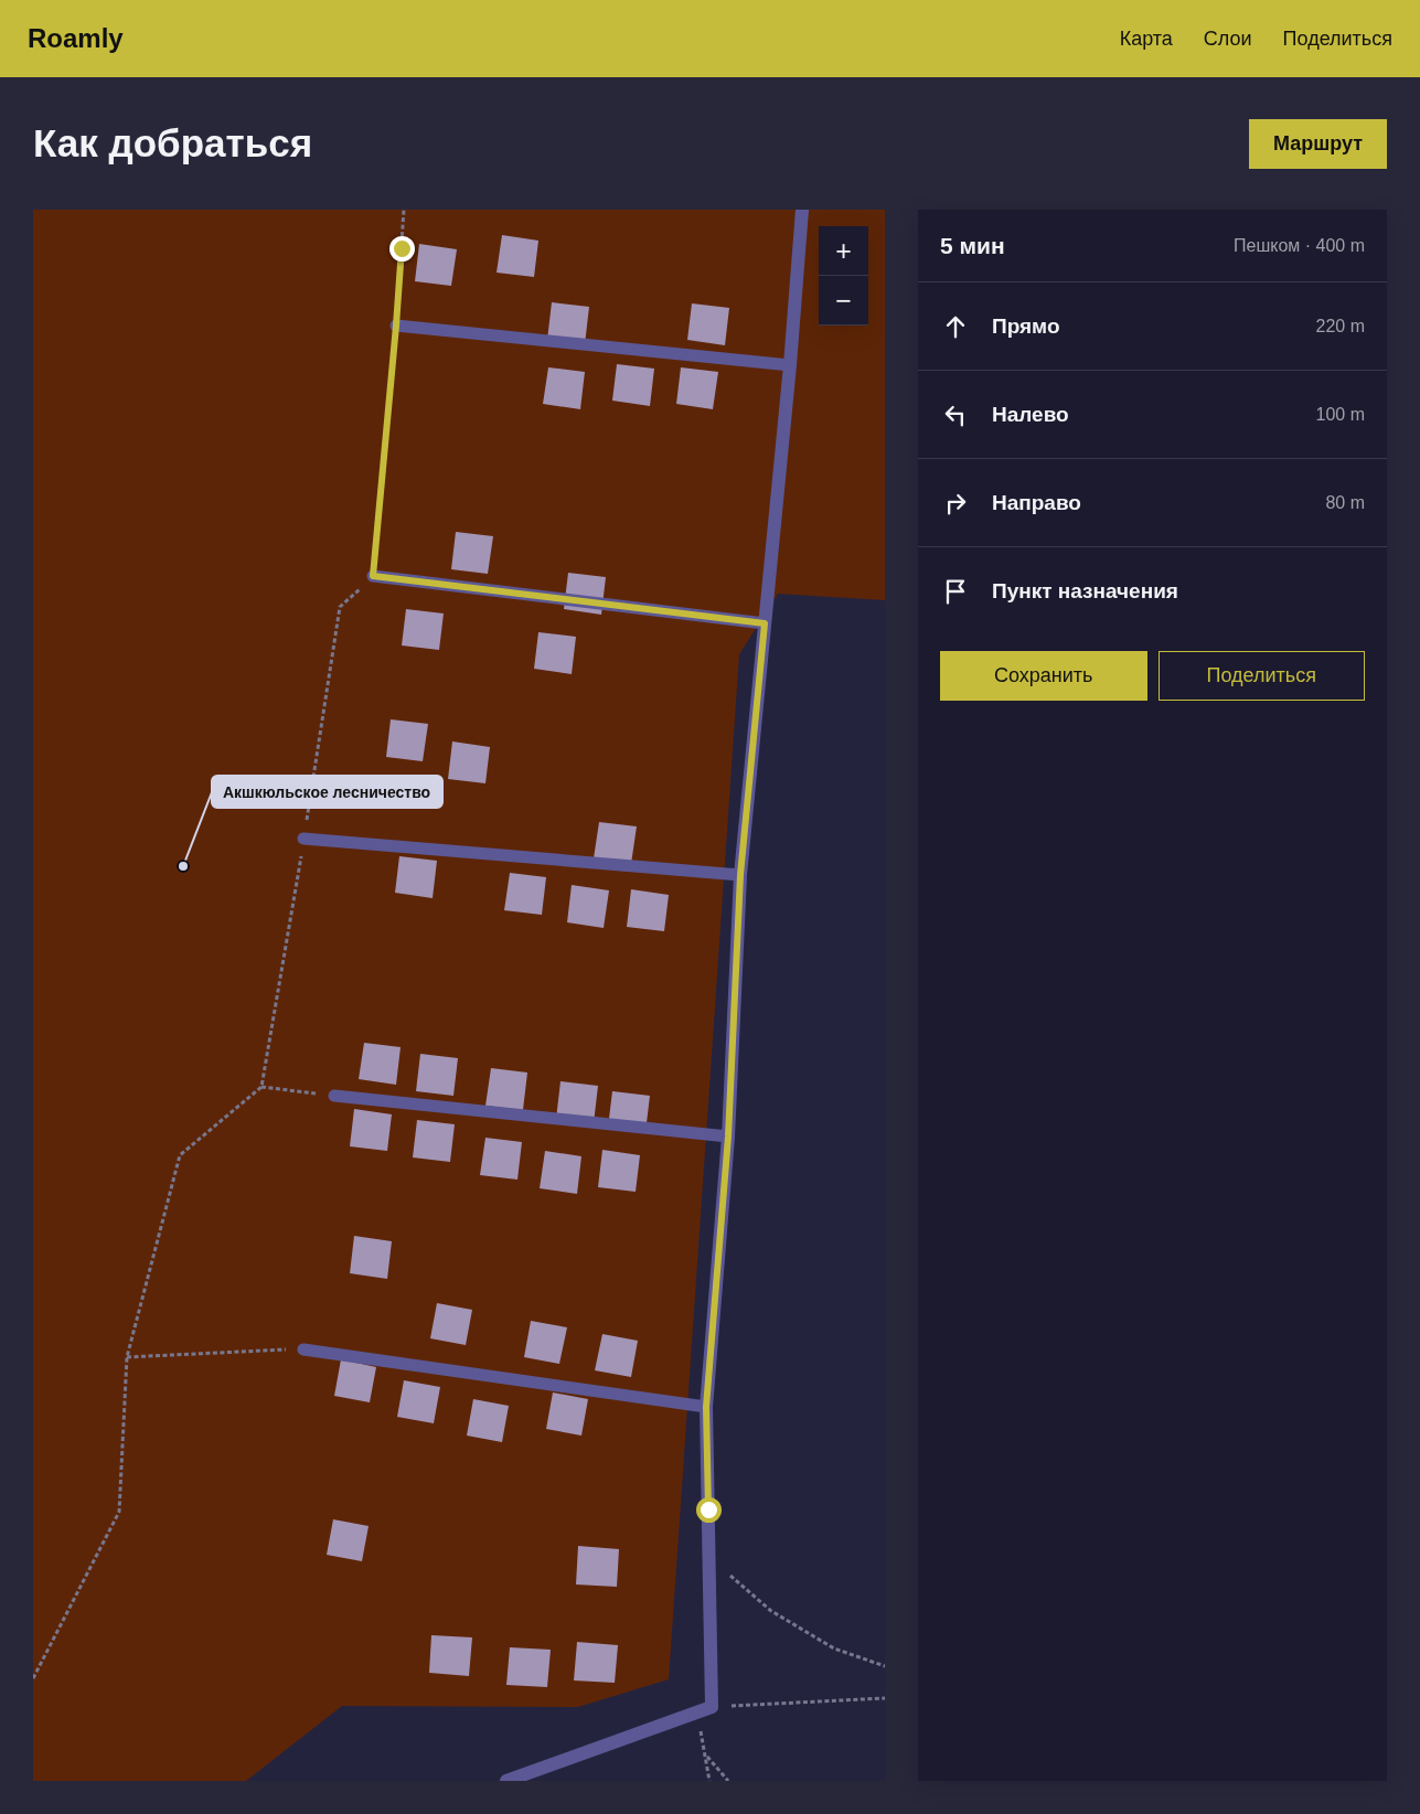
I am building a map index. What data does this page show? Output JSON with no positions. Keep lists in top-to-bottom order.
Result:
{
  "places": ["Акшкюльское лесничество"],
  "page": {
    "header": "Roamly",
    "nav": ["Карта", "Слои", "Поделиться"],
    "buttons": [
      "Маршрут",
      ["Сохранить", "Поделиться"]
    ],
    "title": "Как добраться",
    "heading": ["5 мин", "Пешком · 400 m"],
    "map_buttons": ["+", "−"],
    "list": [
      ["Прямо", "220 m"],
      ["Налево", "100 m"],
      ["Направо", "80 m"],
      "Пункт назначения"
    ]
  }
}
